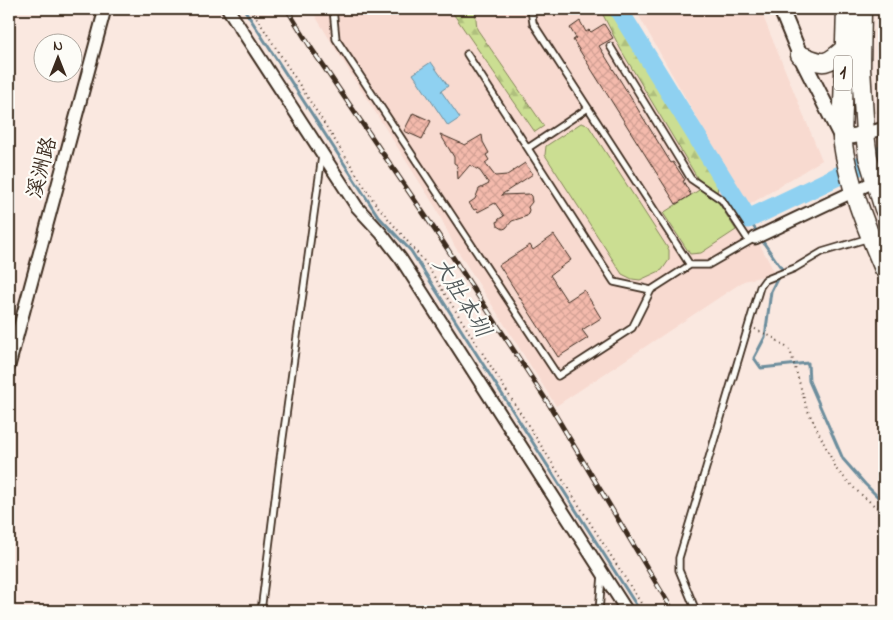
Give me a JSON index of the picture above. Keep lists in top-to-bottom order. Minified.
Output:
{"streets":{"main road":["1"],"street":["溪洲路"]},"water":["大肚本圳"],"north":"top"}
